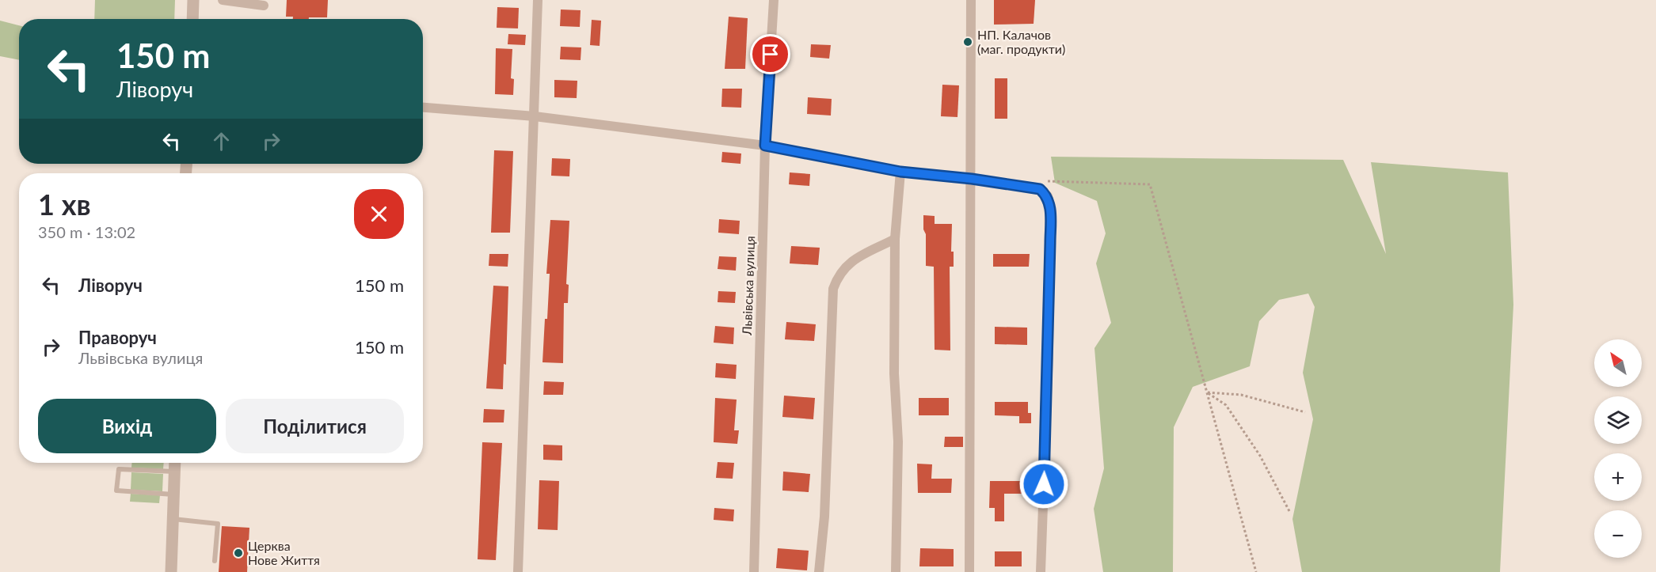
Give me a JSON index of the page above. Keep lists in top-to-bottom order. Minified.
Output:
{"streets":{"street":["Львівська вулиця"]},"places":["НП. Калачов (маг. продукти)","Церква Нове Життя"],"north":"top left","page":{"turn":["150 m","Ліворуч"],"heading":["1 хв","350 m · 13:02"],"list":[{"name":"Ліворуч","value":"150 m"},{"name":"Праворуч","note":"Львівська вулиця","value":"150 m"}],"map_buttons":["+","−"],"buttons":["Вихід","Поділитися"]}}
